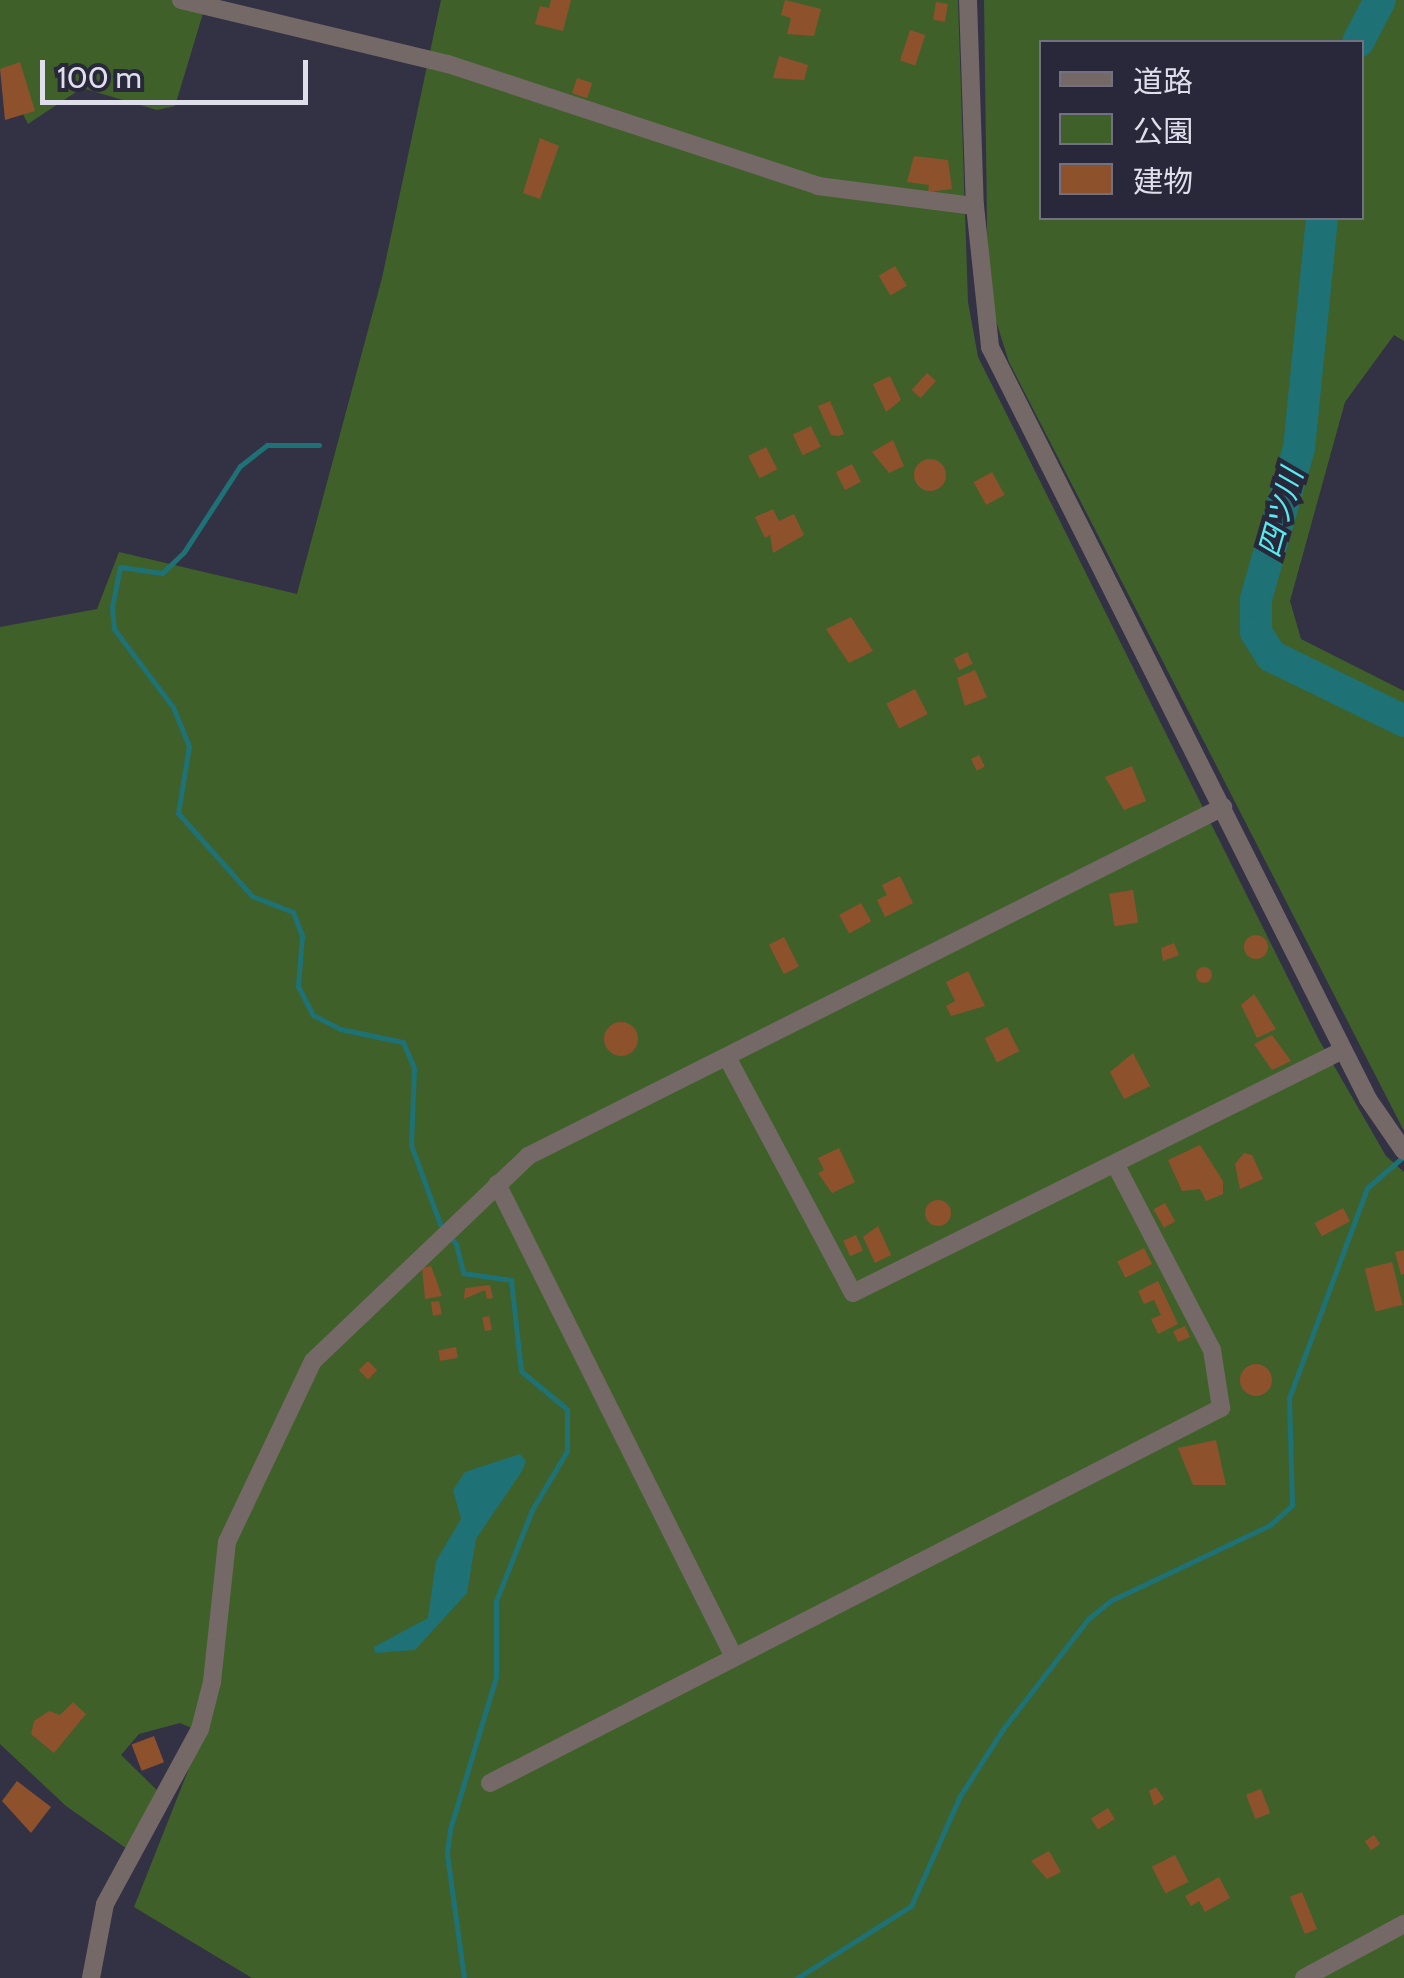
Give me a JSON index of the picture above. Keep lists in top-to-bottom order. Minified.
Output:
{"water":["四ツ川"],"legend":["道路","公園","建物"],"scale_bar":"100 m"}
